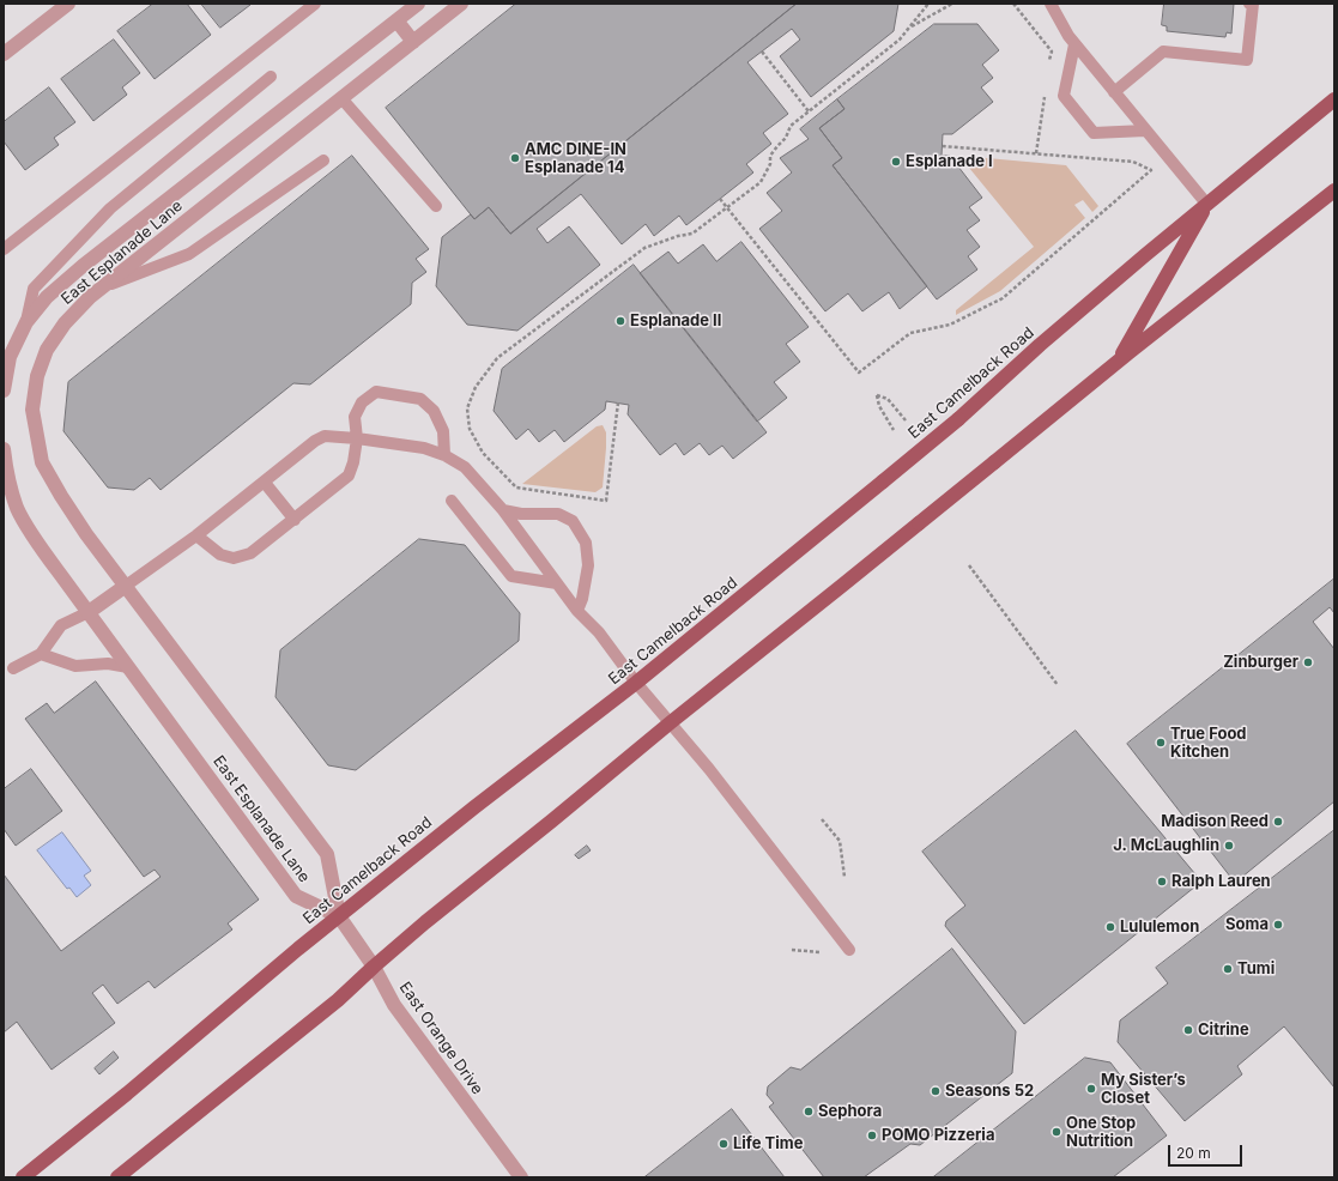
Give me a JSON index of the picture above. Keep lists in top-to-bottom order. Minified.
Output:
{"streets":{"main road":["East Camelback Road"],"street":["East Esplanade Lane","East Orange Drive"]},"crossings":[["East Esplanade Lane","East Camelback Road"],["East Esplanade Lane","East Orange Drive"],["East Camelback Road","East Orange Drive"]],"places":["AMC DINE-IN Esplanade 14","Esplanade I","Esplanade II","Zinburger","True Food Kitchen","Madison Reed","J. McLaughlin","Ralph Lauren","Soma","Lululemon","Tumi","Citrine","My Sister’s Closet","Seasons 52","Sephora","One Stop Nutrition","POMO Pizzeria","Life Time"],"scale_bar":"20 m"}
